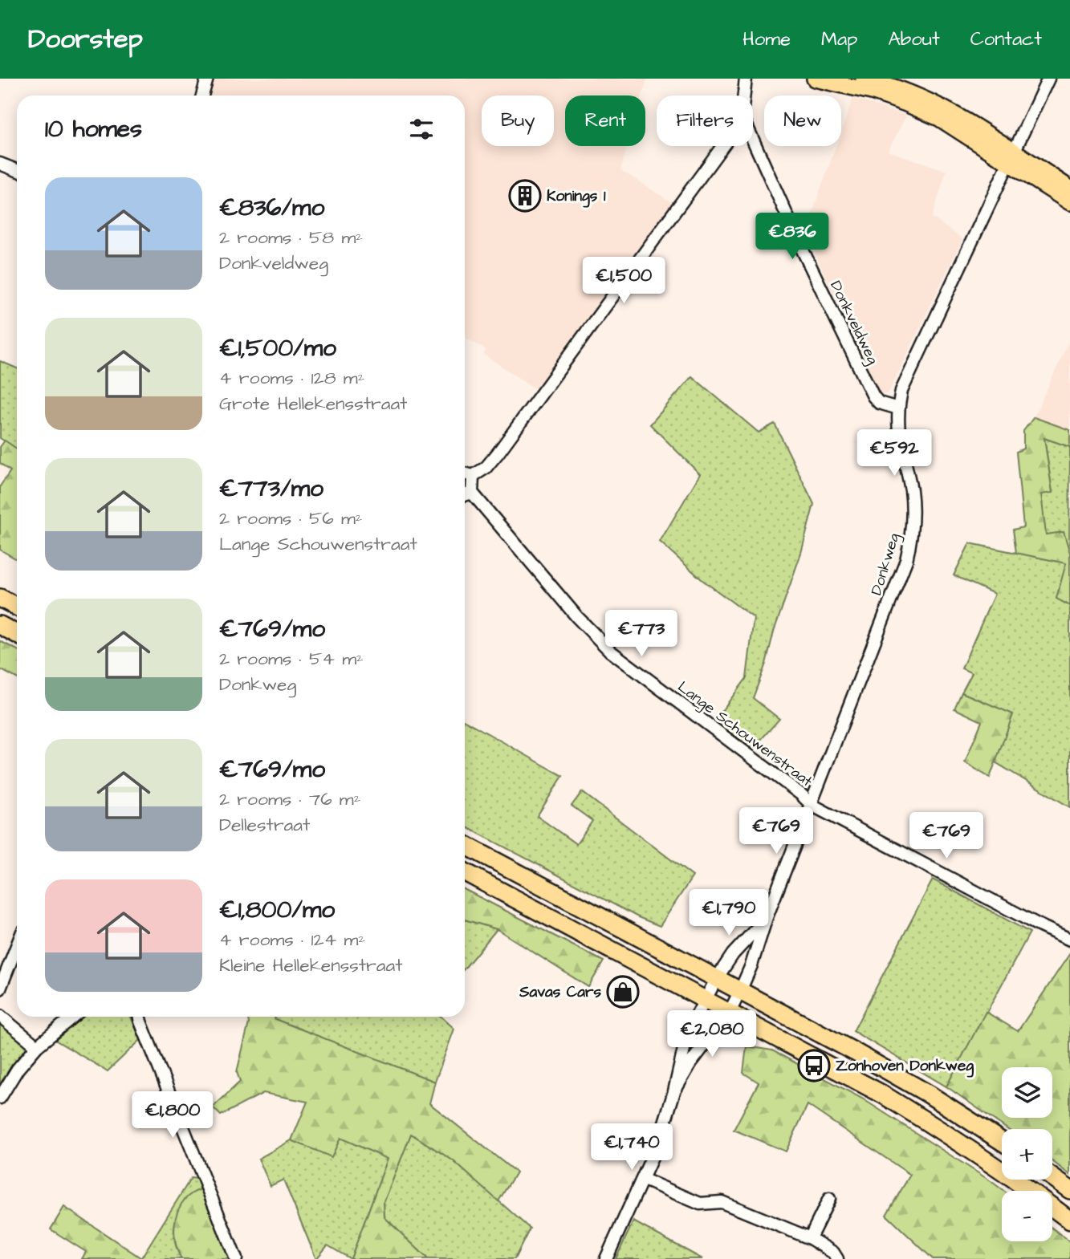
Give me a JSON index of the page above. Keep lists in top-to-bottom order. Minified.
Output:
{"streets":{"street":["Donkveldweg","Donkweg","Lange Schouwenstraat"]},"crossings":[["Donkveldweg","Donkweg"],["Donkweg","Lange Schouwenstraat"]],"places":{"building":["Konings 1"],"shop":["Savas Cars"],"bus stop":["Zonhoven Donkweg"]},"page":{"header":"Doorstep","nav":["Home","Map","About","Contact"],"chip":["Buy","Rent","Filters","New"],"heading":"10 homes","list":[{"name":"€836/mo","note":"2 rooms · 58 m² · Donkveldweg"},{"name":"€1,500/mo","note":"4 rooms · 128 m² · Grote Hellekensstraat"},{"name":"€773/mo","note":"2 rooms · 56 m² · Lange Schouwenstraat"},{"name":"€769/mo","note":"2 rooms · 54 m² · Donkweg"},{"name":"€769/mo","note":"2 rooms · 76 m² · Dellestraat"},{"name":"€1,800/mo","note":"4 rooms · 124 m² · Kleine Hellekensstraat"}],"price":["€836","€1,500","€592","€773","€769","€769","€1,790","€2,080","€1,800","€1,740"],"map_buttons":["+","−"]}}
